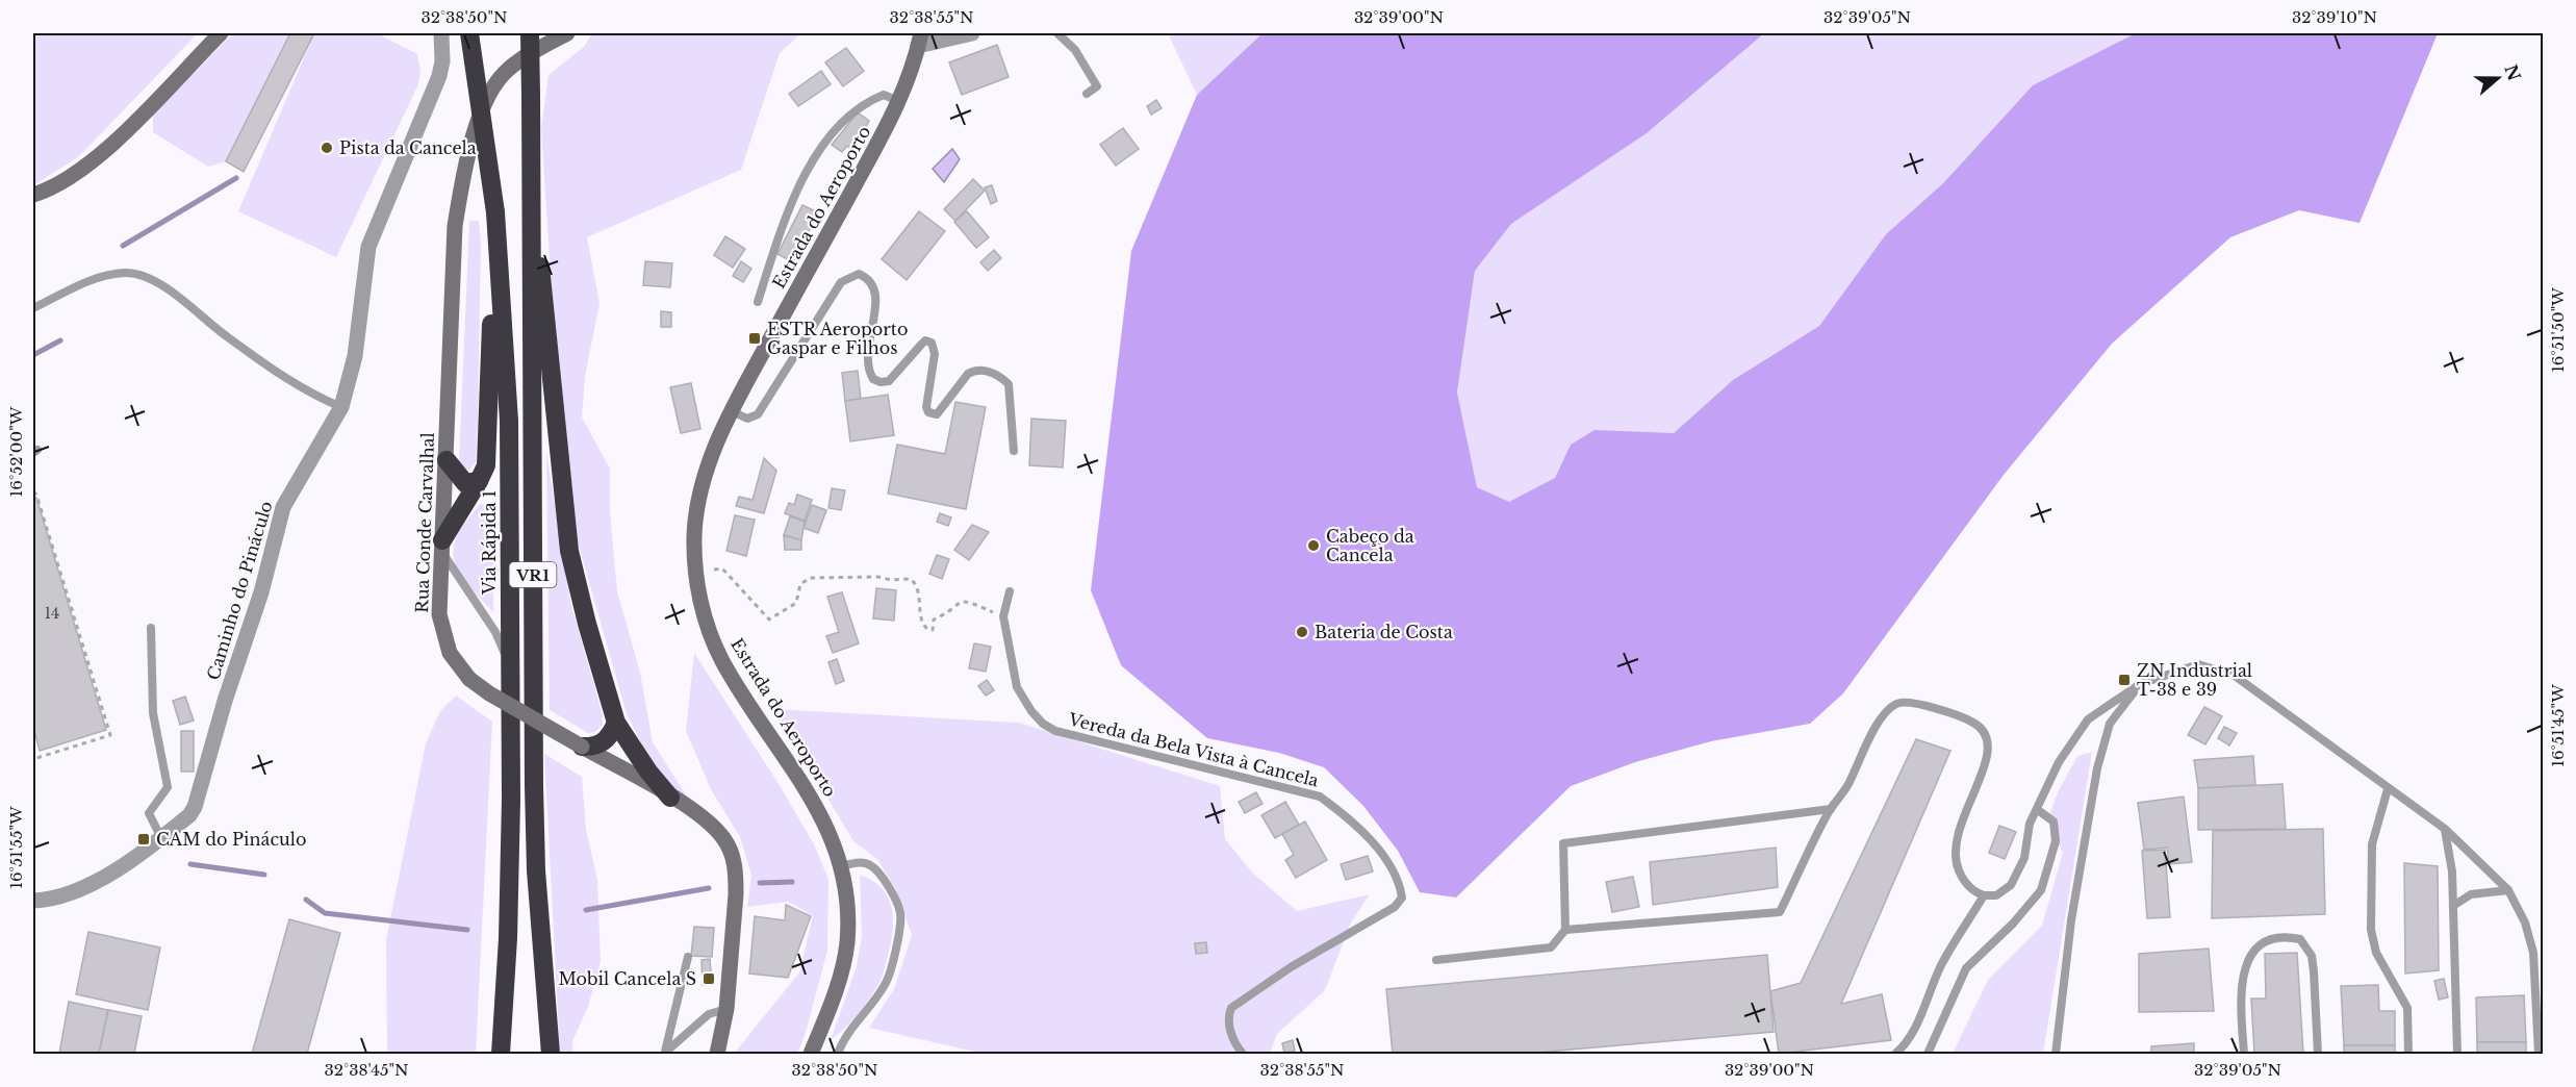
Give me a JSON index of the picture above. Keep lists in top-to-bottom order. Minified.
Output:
{"streets":{"highway":["Via Rápida 1","VR1"],"main road":["Estrada do Aeroporto","Rua Conde Carvalhal"],"street":["Caminho do Pináculo"],"lane":["Vereda da Bela Vista à Cancela"]},"places":{"other":["Pista da Cancela","Cabeço da Cancela","Bateria de Costa"],"transit":["ESTR Aeroporto Gaspar e Filhos","ZN Industrial T-38 e 39","CAM do Pináculo","Mobil Cancela S"]},"house_numbers":["14"],"north":"right","coordinates":["32°38'50\"N","32°38'55\"N","32°39'00\"N","32°39'05\"N","32°39'10\"N","16°51'50\"W","16°52'00\"W","16°51'45\"W","16°51'55\"W","32°38'45\"N"]}
